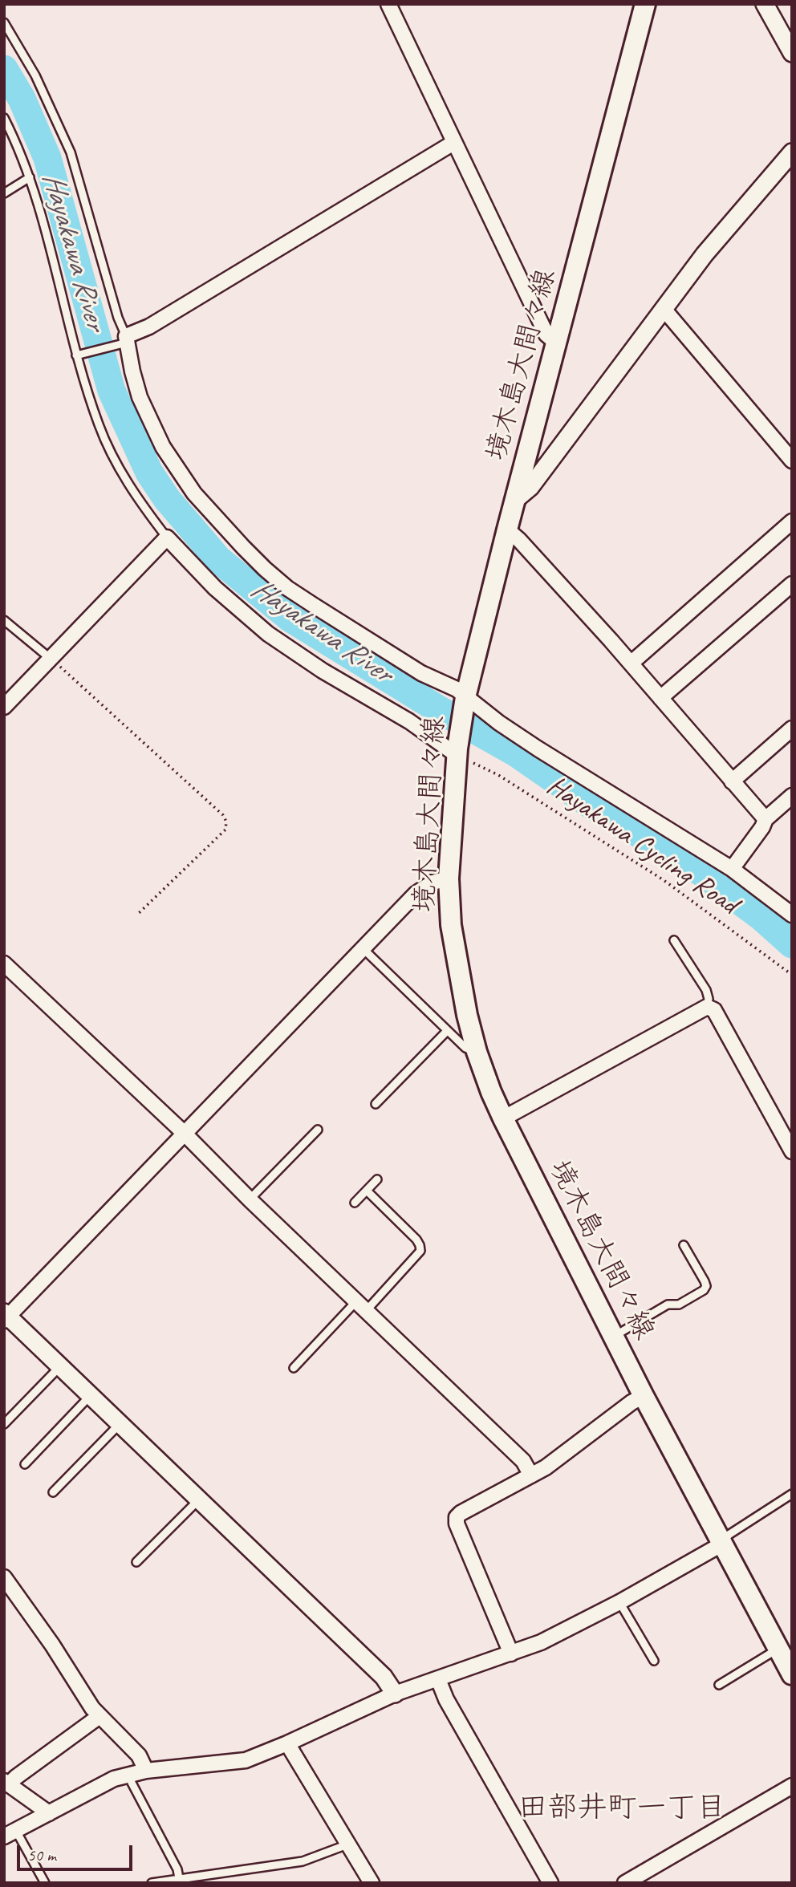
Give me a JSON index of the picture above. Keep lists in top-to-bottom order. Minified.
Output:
{"streets":{"main road":["境木島大間々線"],"path":["Hayakawa Cycling Road"]},"crossings":[["境木島大間々線","Hayakawa Cycling Road"]],"districts":["田部井町一丁目"],"water":["Hayakawa River"],"scale_bar":"50 m"}
